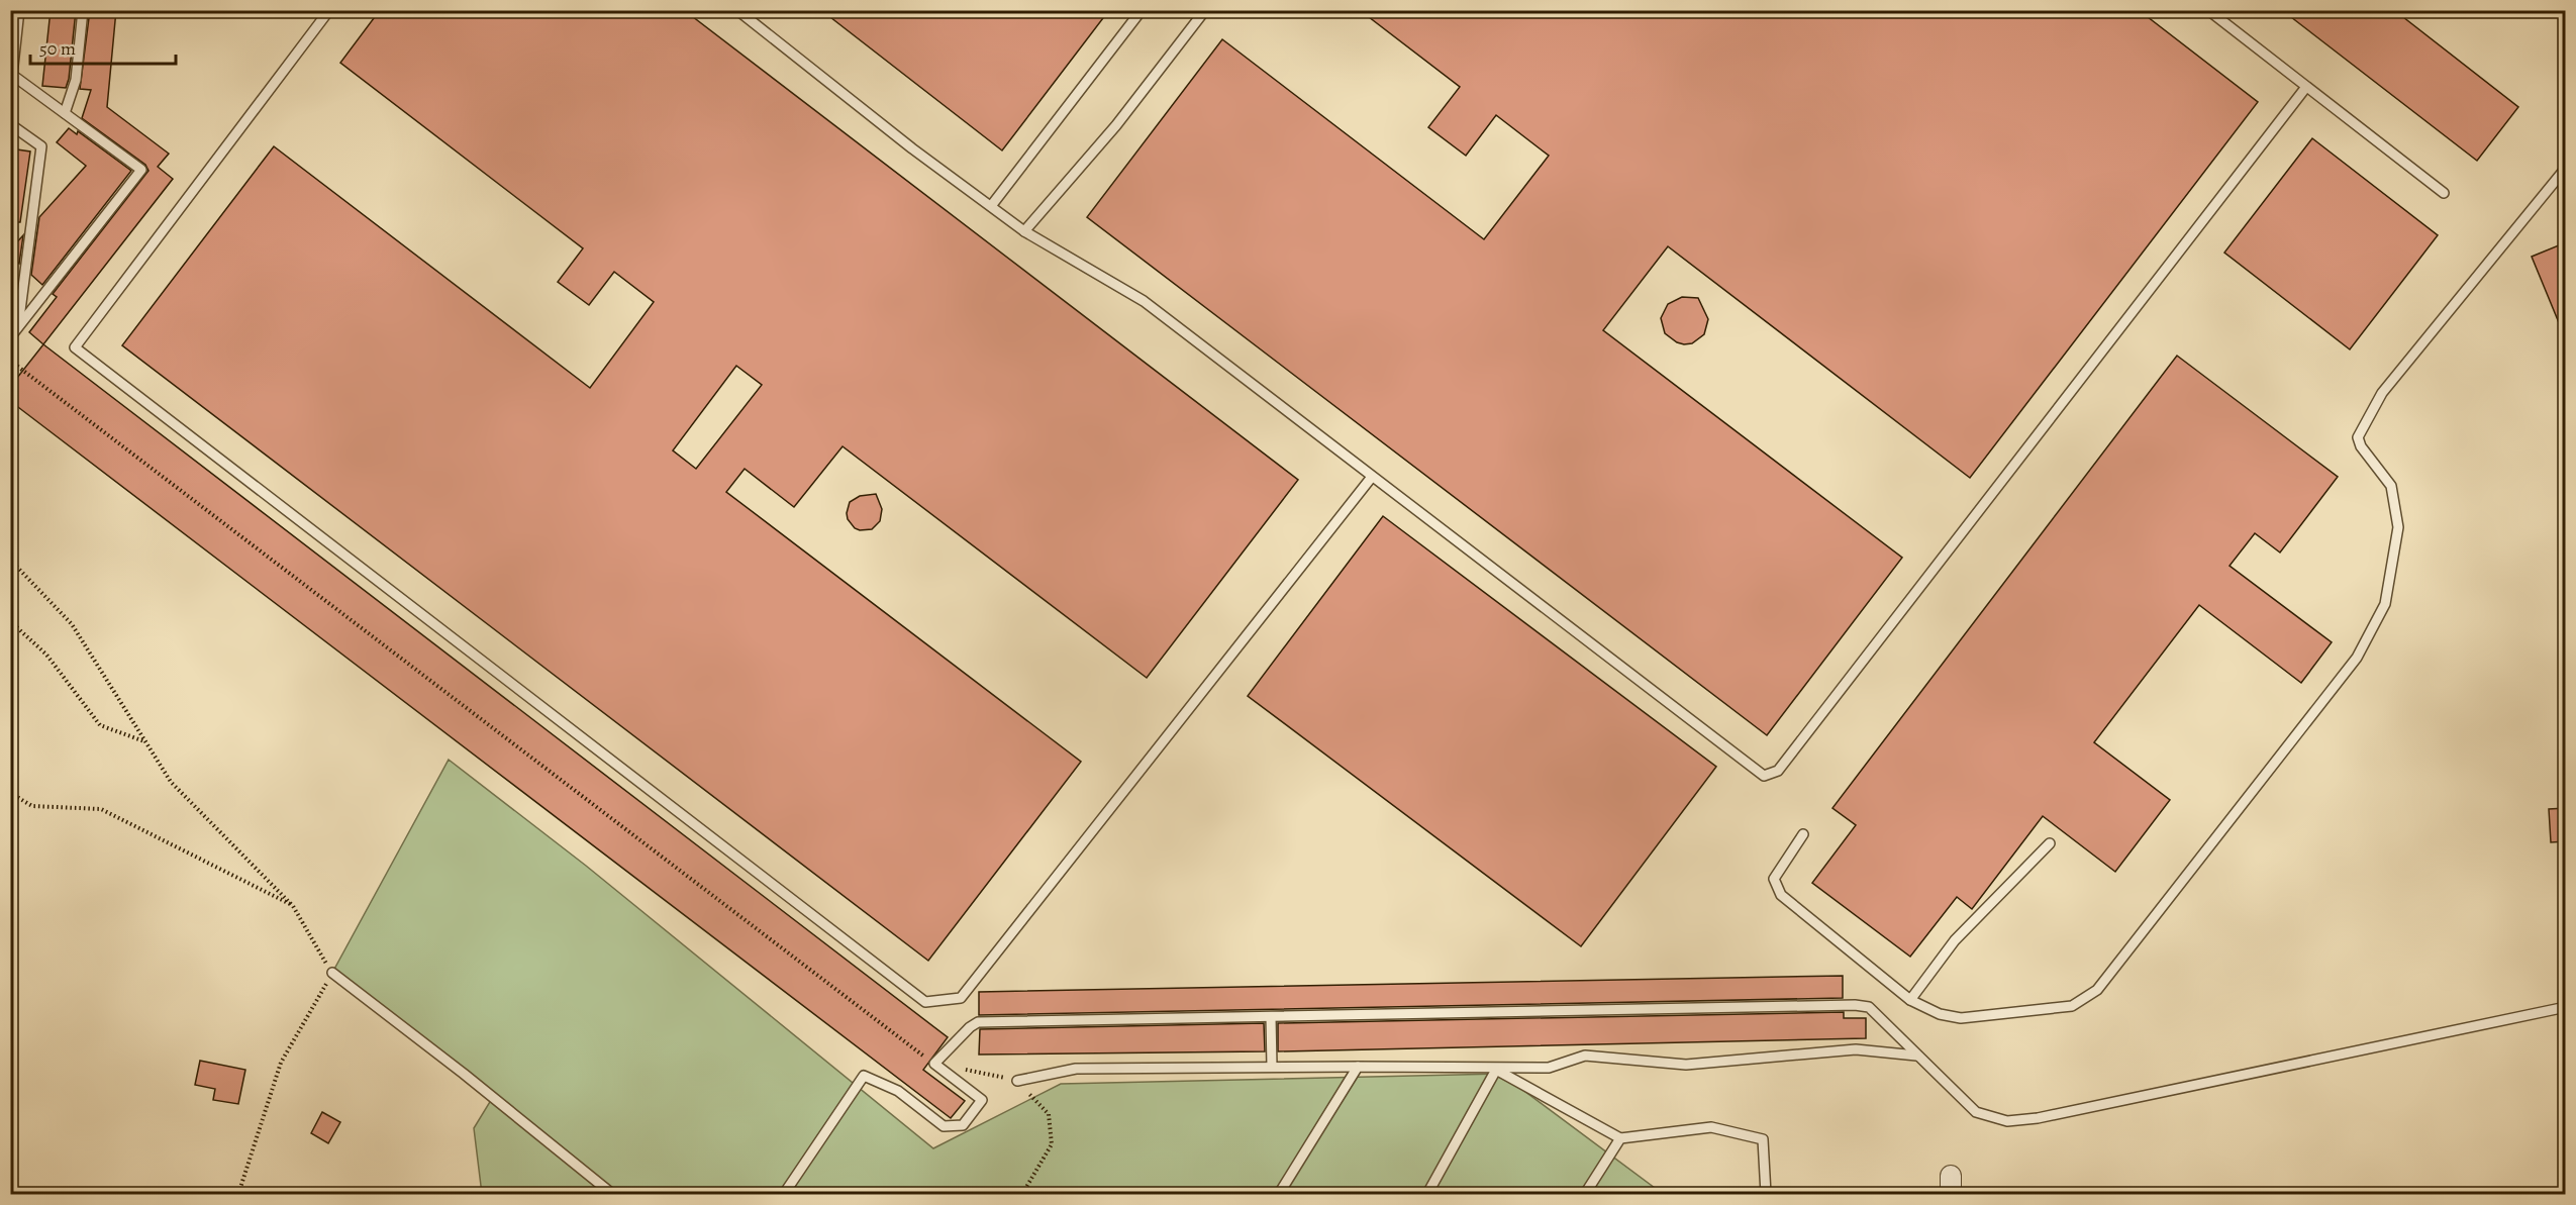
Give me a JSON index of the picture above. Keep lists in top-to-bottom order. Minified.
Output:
{"scale_bar":"50 m"}
